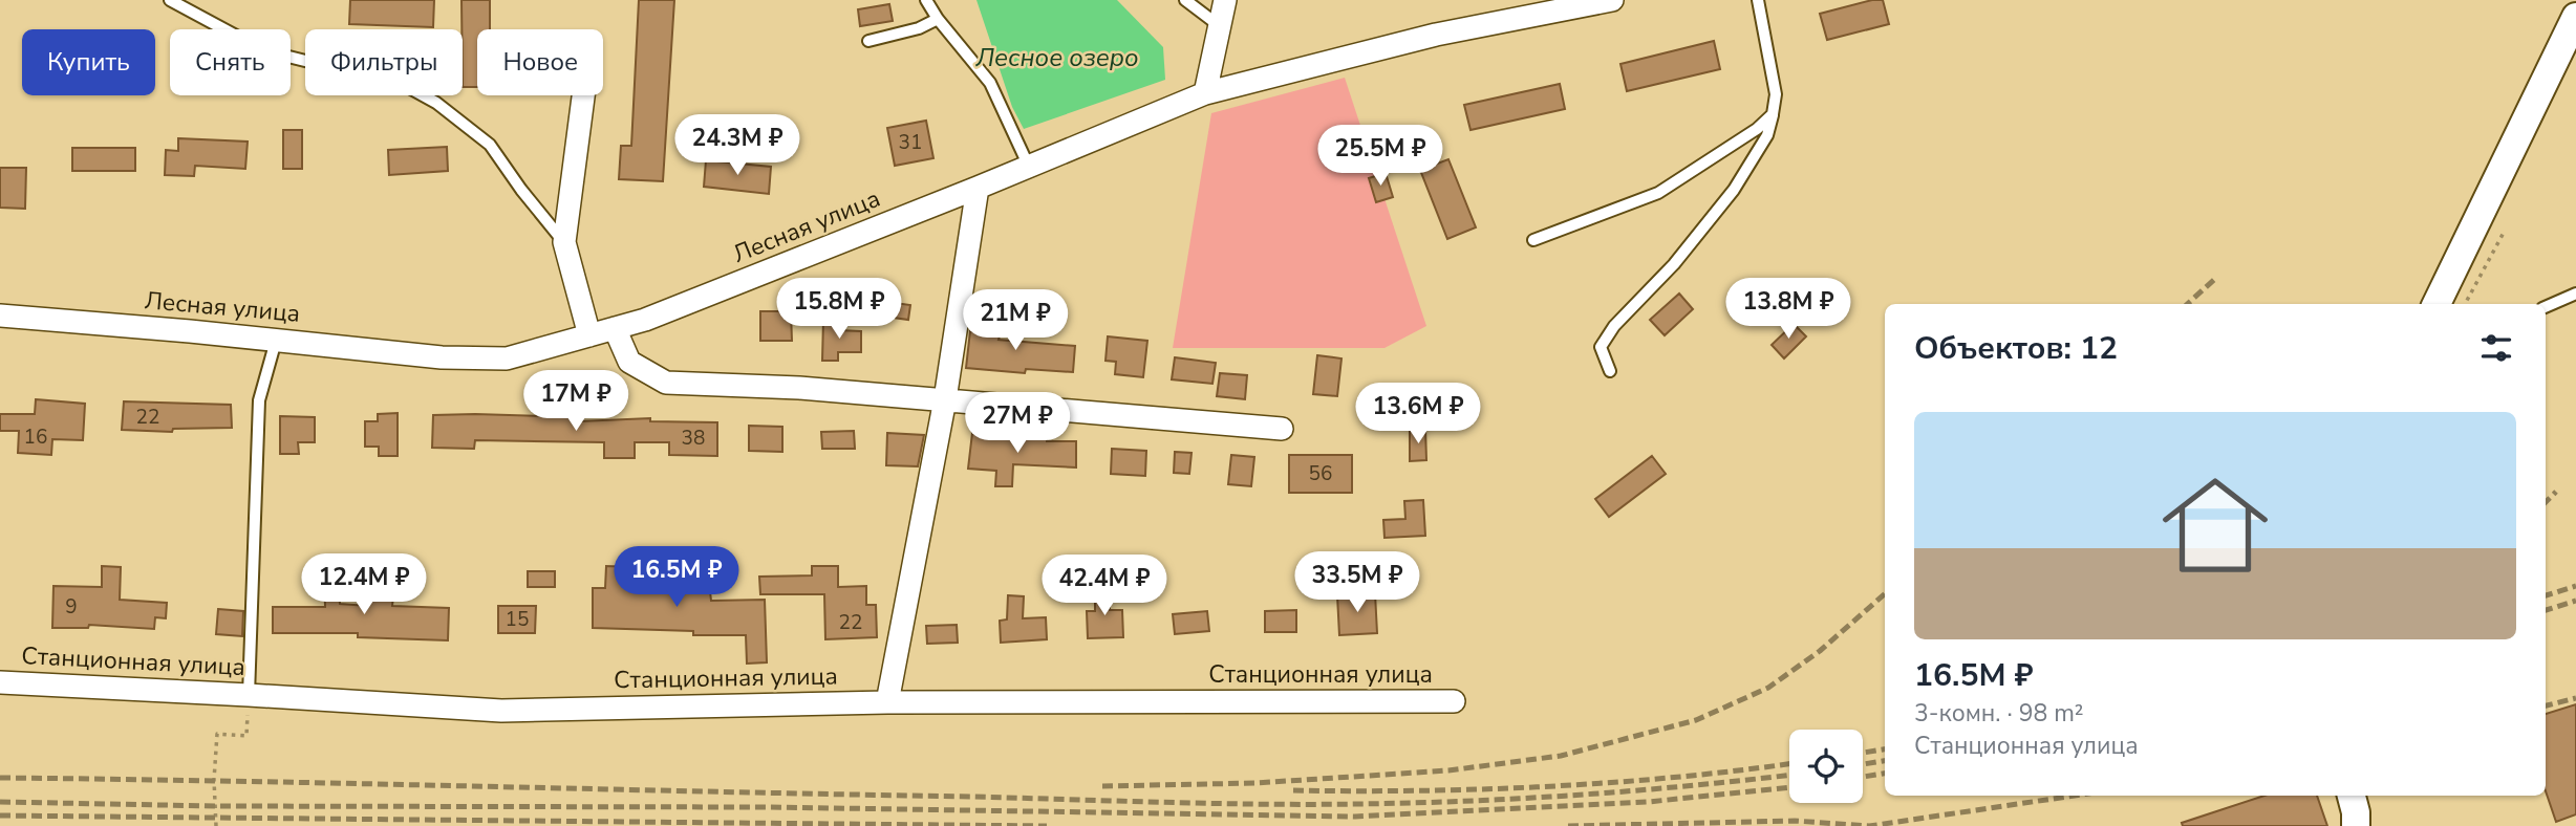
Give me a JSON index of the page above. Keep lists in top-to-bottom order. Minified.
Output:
{"streets":{"street":["Лесная улица","Станционная улица"]},"water":["Лесное озеро"],"house_numbers":["31","22","16","38","56","9","15","22"],"page":{"chip":["Купить","Снять","Фильтры","Новое"],"price":["24.3M ₽","25.5M ₽","15.8M ₽","13.8M ₽","21M ₽","17M ₽","13.6M ₽","27M ₽","16.5M ₽","33.5M ₽","12.4M ₽","42.4M ₽"],"heading":"Объектов: 12","list":[{"name":"16.5M ₽","note":"3-комн. · 98 m² · Станционная улица"}]}}
